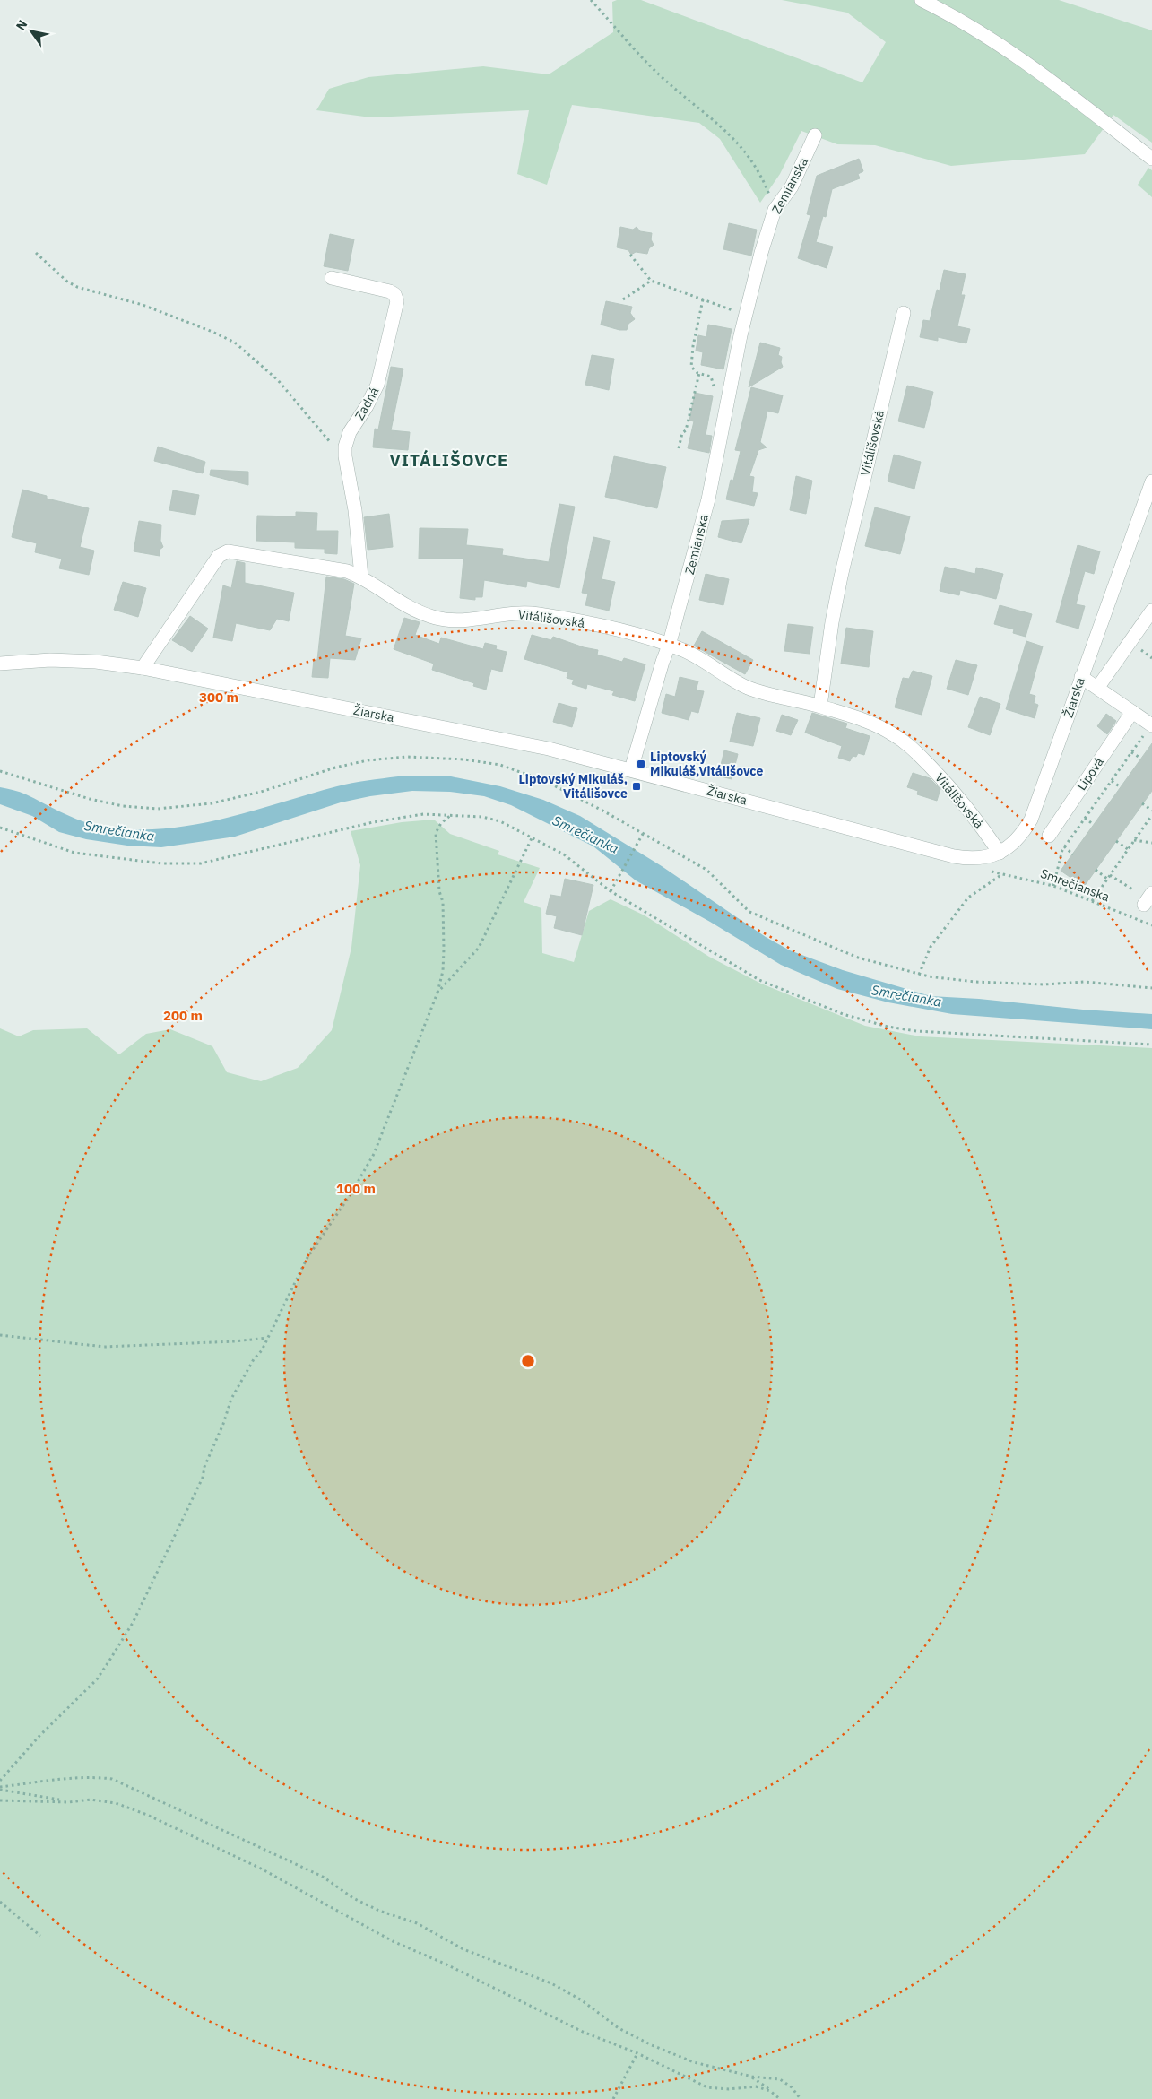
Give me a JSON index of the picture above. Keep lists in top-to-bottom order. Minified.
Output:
{"streets":{"street":["Zemianska","Zadná","Vitálišovská","Žiarska","Lipová"],"path":["Smrečianska"]},"crossings":[["Zemianska","Vitálišovská"],["Zemianska","Žiarska"],["Zadná","Vitálišovská"],["Vitálišovská","Žiarska"]],"districts":["VITÁLIŠOVCE"],"water":["Smrečianka"],"places":{"transit":["Liptovský Mikuláš,Vitálišovce","Liptovský Mikuláš, Vitálišovce"]},"north":"top left","rings":["300 m","200 m","100 m"]}
